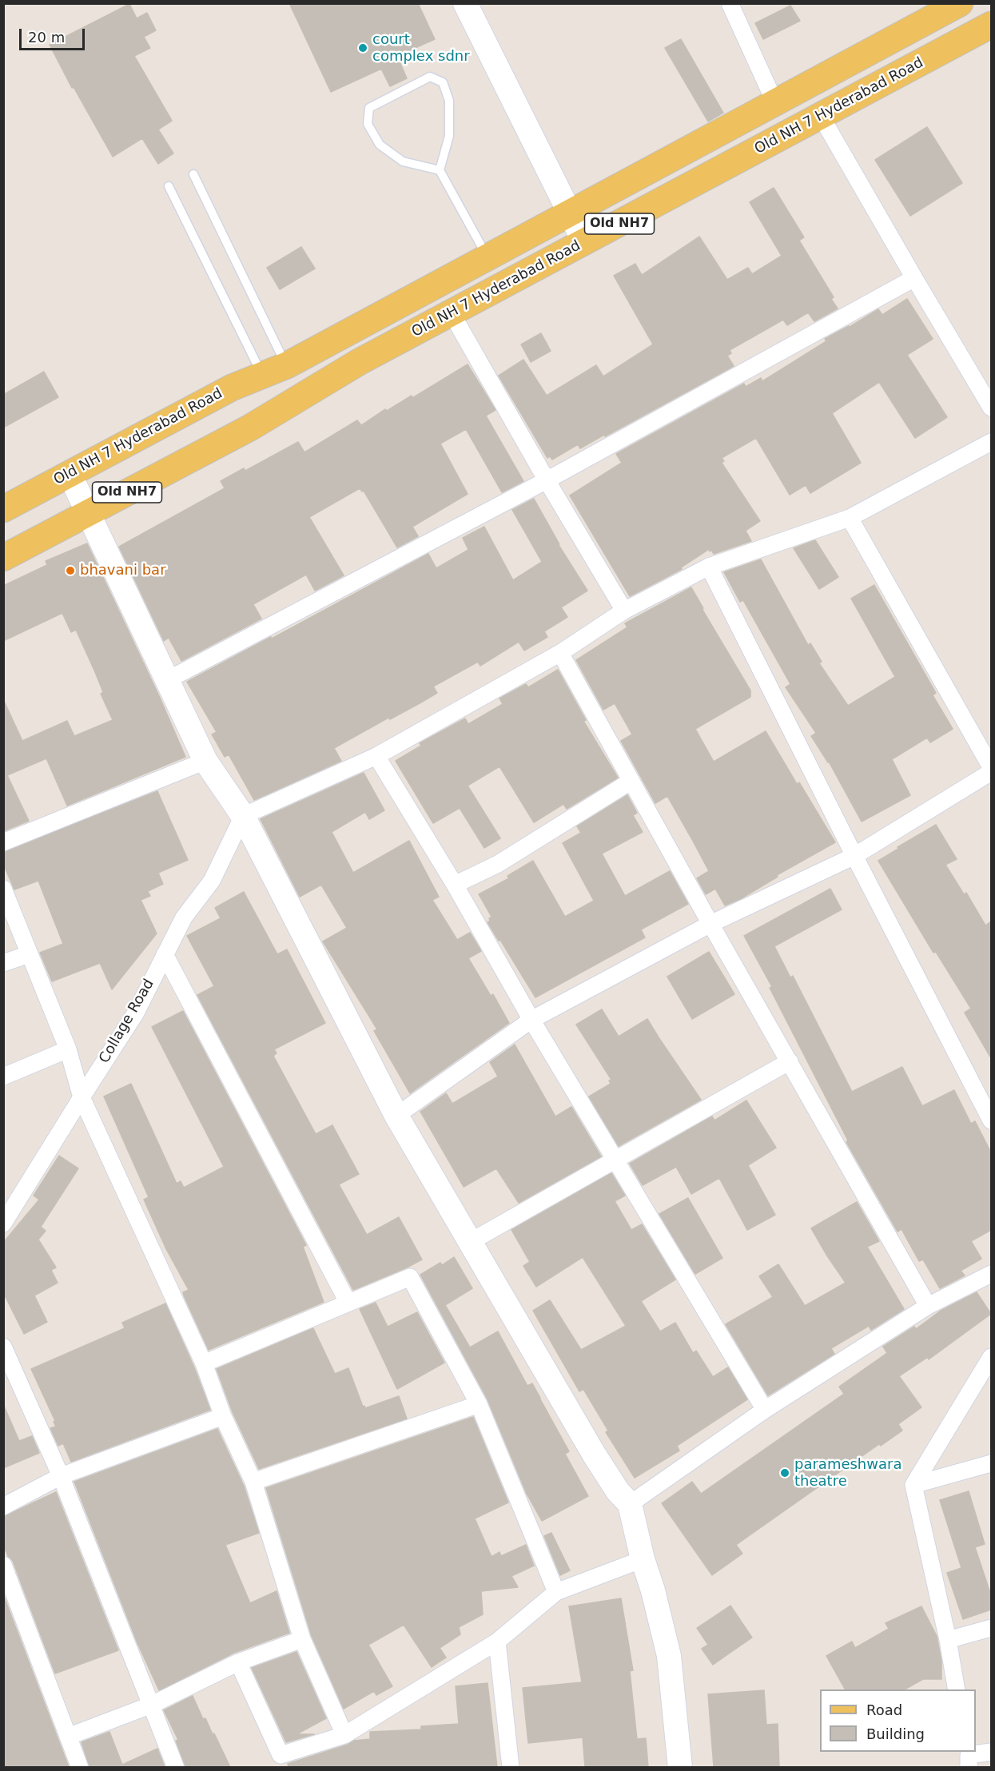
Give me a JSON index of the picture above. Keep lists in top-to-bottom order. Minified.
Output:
{"streets":{"main road":["Old NH 7 Hyderabad Road","Old NH7"],"street":["Collage Road"]},"places":["court complex sdnr","bhavani bar","parameshwara theatre"],"legend":["Road","Building"],"scale_bar":"20 m"}
